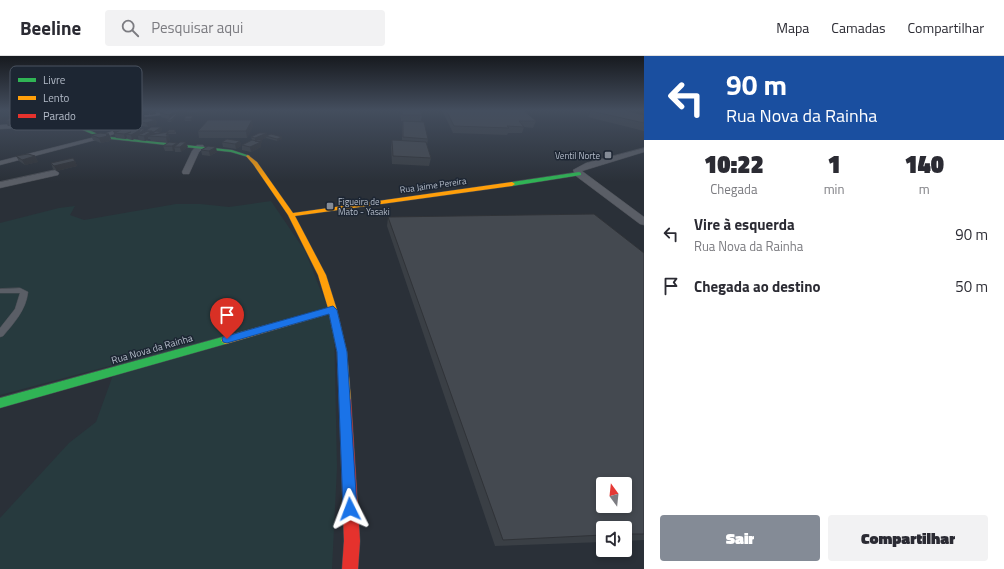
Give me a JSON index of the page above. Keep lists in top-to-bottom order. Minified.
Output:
{"streets":{"street":["Rua Jaime Pereira","Rua Nova da Rainha"]},"places":{"transit":["Ventil Norte","Figueira de Mato - Yasaki"]},"legend":["Livre","Lento","Parado"],"north":"top","page":{"header":"Beeline","search":"Pesquisar aqui","nav":["Mapa","Camadas","Compartilhar"],"turn":["90 m","Rua Nova da Rainha"],"eta":["10:22","Chegada","1","min","140","m"],"list":[{"name":"Vire à esquerda","note":"Rua Nova da Rainha","value":"90 m"},{"name":"Chegada ao destino","value":"50 m"}],"buttons":["Sair","Compartilhar"]}}
